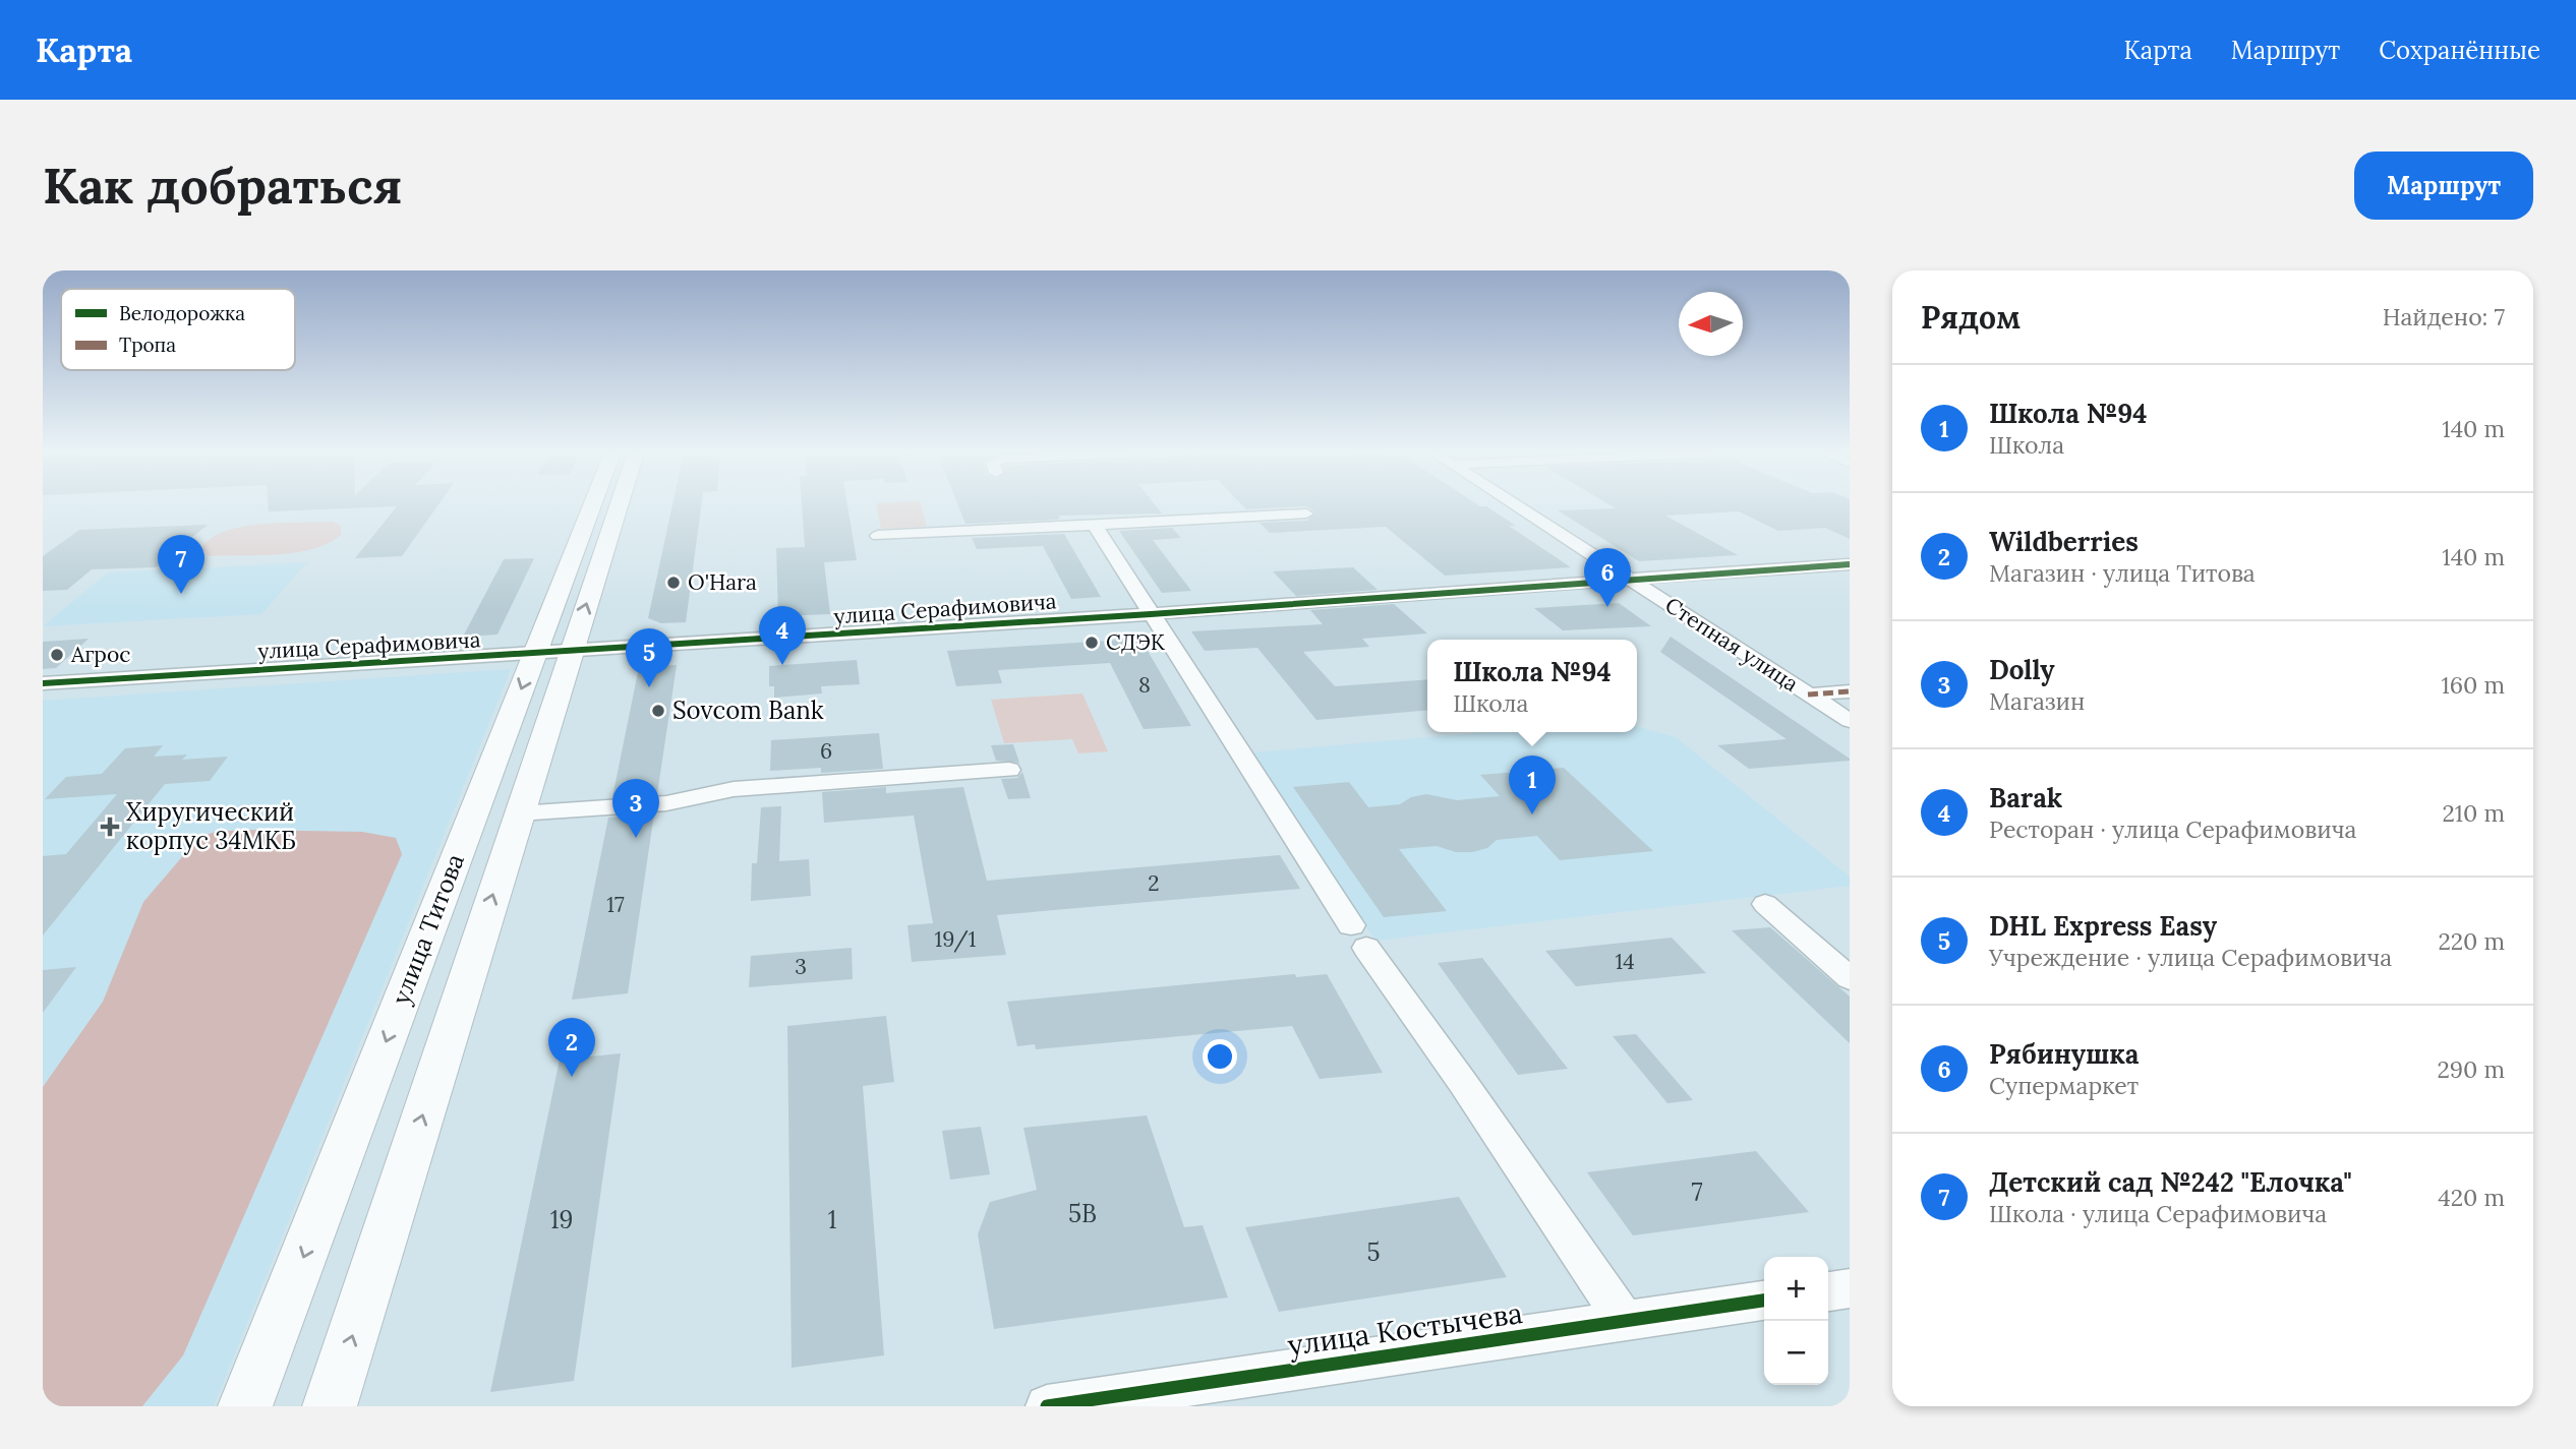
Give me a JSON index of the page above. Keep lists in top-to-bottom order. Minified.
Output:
{"streets":{"main road":["улица Титова"],"street":["улица Серафимовича","Степная улица","улица Костычева"]},"crossings":[["улица Серафимовича","Степная улица"],["улица Серафимовича","улица Титова"]],"places":{"other":["O'Hara","СДЭК","Агрос","Sovcom Bank"],"health":["Хиругический корпус 34МКБ"]},"house_numbers":["8","6","2","17","19/1","14","3","7","5В","19","1","5"],"legend":["Велодорожка","Тропа"],"north":"left","page":{"header":"Карта","nav":["Карта","Маршрут","Сохранённые"],"buttons":"Маршрут","title":"Как добраться","heading":["Рядом","Найдено: 7"],"list":[{"mark":"1","name":"Школа №94","note":"Школа","value":"140 m"},{"mark":"2","name":"Wildberries","note":"Магазин · улица Титова","value":"140 m"},{"mark":"3","name":"Dolly","note":"Магазин","value":"160 m"},{"mark":"4","name":"Barak","note":"Ресторан · улица Серафимовича","value":"210 m"},{"mark":"5","name":"DHL Express Easy","note":"Учреждение · улица Серафимовича","value":"220 m"},{"mark":"6","name":"Рябинушка","note":"Супермаркет","value":"290 m"},{"mark":"7","name":"Детский сад №242 \"Елочка\"","note":"Школа · улица Серафимовича","value":"420 m"}],"pins":["7","6","4","5","1","3","2"],"popup":["Школа №94","Школа"],"map_buttons":["+","−"]}}
